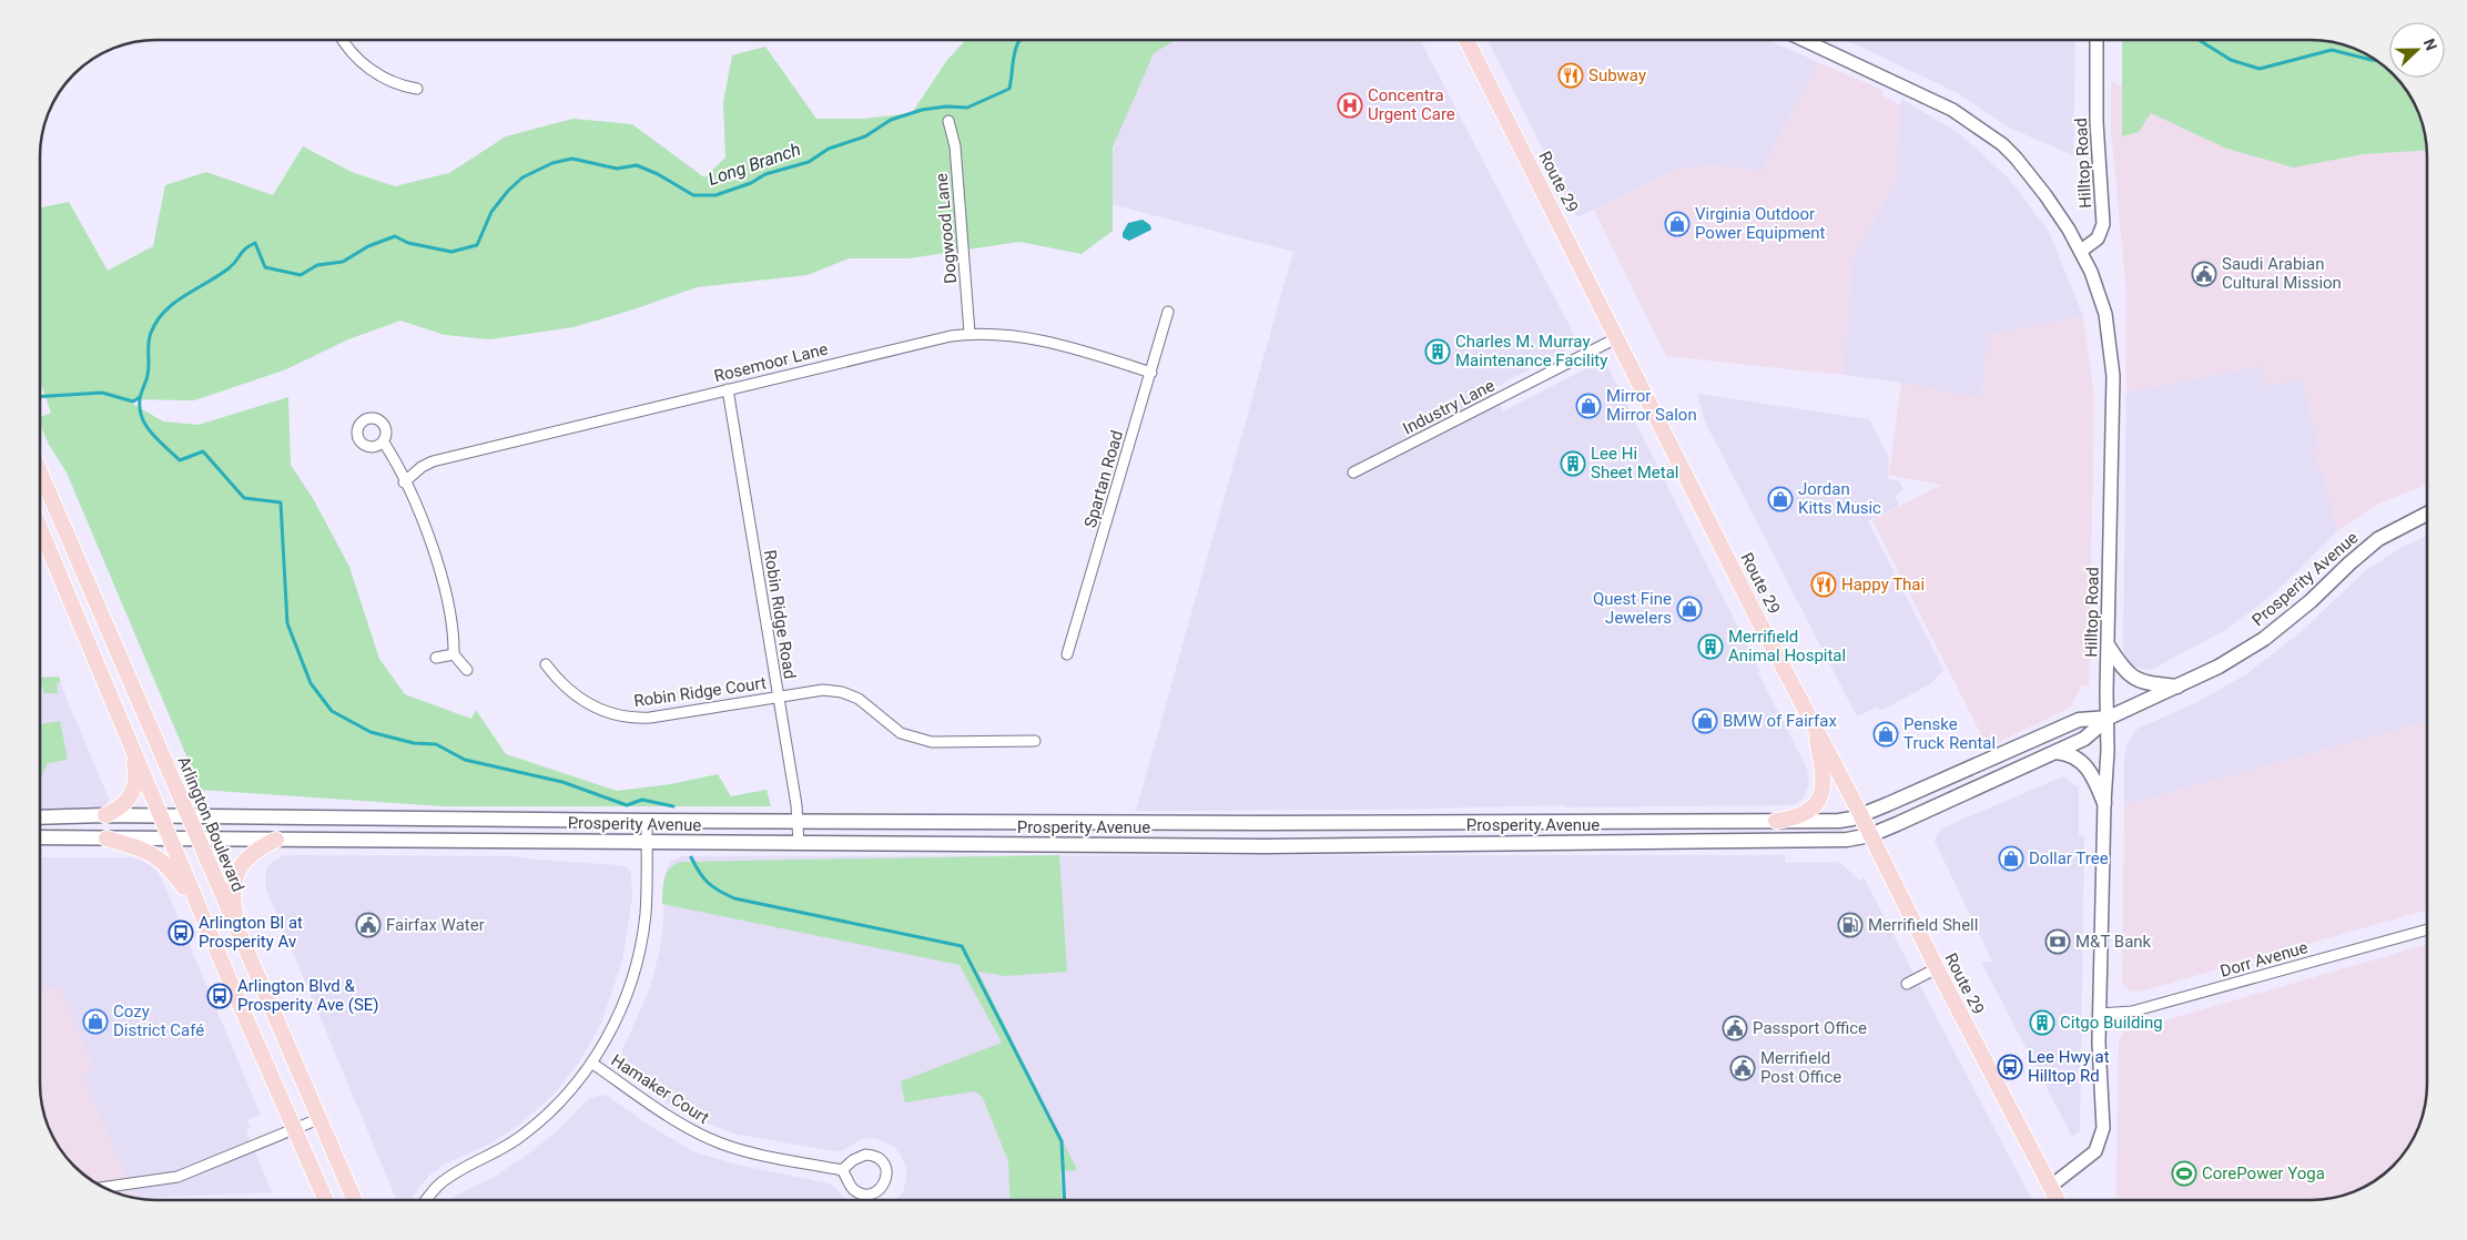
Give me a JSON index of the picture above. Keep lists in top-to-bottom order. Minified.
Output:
{"streets":{"main road":["Route 29","Prosperity Avenue","Arlington Boulevard"],"street":["Hilltop Road","Dogwood Lane","Rosemoor Lane","Industry Lane","Spartan Road","Robin Ridge Road","Robin Ridge Court","Dorr Avenue","Hamaker Court"]},"crossings":[["Hilltop Road","Route 29"],["Hilltop Road","Prosperity Avenue"],["Hilltop Road","Dorr Avenue"],["Route 29","Industry Lane"],["Route 29","Prosperity Avenue"],["Dogwood Lane","Rosemoor Lane"],["Rosemoor Lane","Spartan Road"],["Rosemoor Lane","Robin Ridge Road"],["Prosperity Avenue","Robin Ridge Road"],["Prosperity Avenue","Arlington Boulevard"],["Robin Ridge Road","Robin Ridge Court"]],"water":["Long Branch"],"places":{"restaurant":["Subway","Happy Thai"],"hospital":["Concentra Urgent Care"],"shop":["Virginia Outdoor Power Equipment","Mirror Mirror Salon","Jordan Kitts Music","Quest Fine Jewelers","BMW of Fairfax","Penske Truck Rental","Dollar Tree","Cozy District Café"],"public building":["Saudi Arabian Cultural Mission","Fairfax Water","Passport Office","Merrifield Post Office"],"building":["Charles M. Murray Maintenance Facility","Lee Hi Sheet Metal","Merrifield Animal Hospital","Citgo Building"],"fuel station":["Merrifield Shell"],"bus stop":["Arlington Bl at Prosperity Av","Arlington Blvd & Prosperity Ave (SE)","Lee Hwy at Hilltop Rd"],"bank":["M&T Bank"],"sports":["CorePower Yoga"]},"north":"right"}
